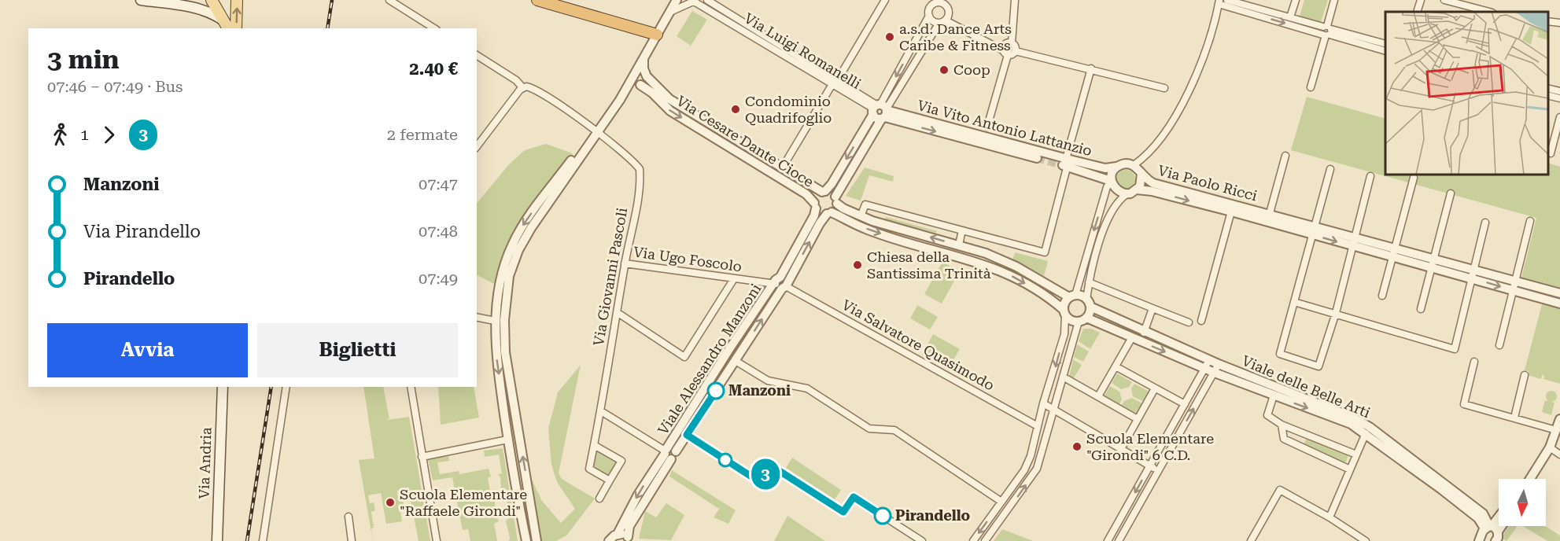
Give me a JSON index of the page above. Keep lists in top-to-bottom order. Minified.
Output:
{"streets":{"main road":["Via Andria"],"street":["Via Luigi Romanelli","Via Vito Antonio Lattanzio","Via Cesare Dante Cioce","Via Paolo Ricci","Via Ugo Foscolo","Via Giovanni Pascoli","Via Salvatore Quasimodo","Viale Alessandro Manzoni","Viale delle Belle Arti"]},"crossings":[["Via Luigi Romanelli","Via Vito Antonio Lattanzio"],["Via Vito Antonio Lattanzio","Via Paolo Ricci"],["Via Ugo Foscolo","Via Giovanni Pascoli"],["Via Ugo Foscolo","Via Salvatore Quasimodo"],["Via Ugo Foscolo","Viale Alessandro Manzoni"],["Via Salvatore Quasimodo","Viale Alessandro Manzoni"]],"places":["a.s.d. Dance Arts Caribe & Fitness","Coop","Condominio Quadrifoglio","Chiesa della Santissima Trinità","Manzoni","Scuola Elementare \"Girondi\" 6 C.D.","Scuola Elementare \"Raffaele Girondi\"","Pirandello"],"lines":["bus line 3"],"north":"bottom","page":{"on_map":"3","heading":["3 min","07:46 – 07:49 · Bus","2.40 €"],"legs":["1","3","2 fermate"],"list":[{"name":"Manzoni","value":"07:47"},{"name":"Via Pirandello","value":"07:48"},{"name":"Pirandello","value":"07:49"}],"buttons":["Avvia","Biglietti"]}}
